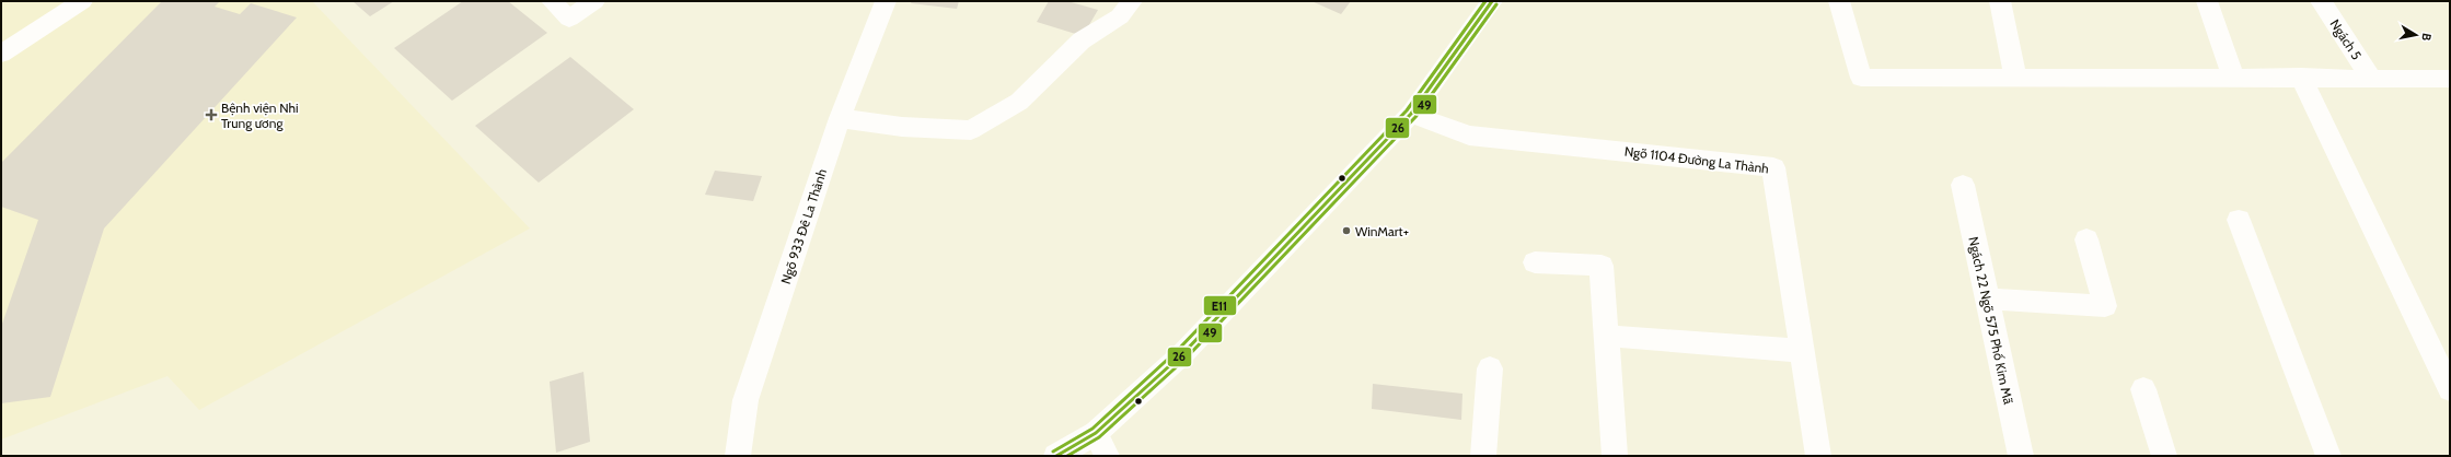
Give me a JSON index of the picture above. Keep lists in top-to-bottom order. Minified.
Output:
{"streets":{"main road":["Ngách 5","Ngõ 1104 Đường La Thành","Ngõ 933 Đê La Thành","Ngách 22 Ngõ 575 Phố Kim Mã"]},"places":{"health":["Bệnh viện Nhi Trung ương"],"other":["WinMart+"]},"lines":["transit line 26","transit line E11","transit line 49"],"north":"right"}
